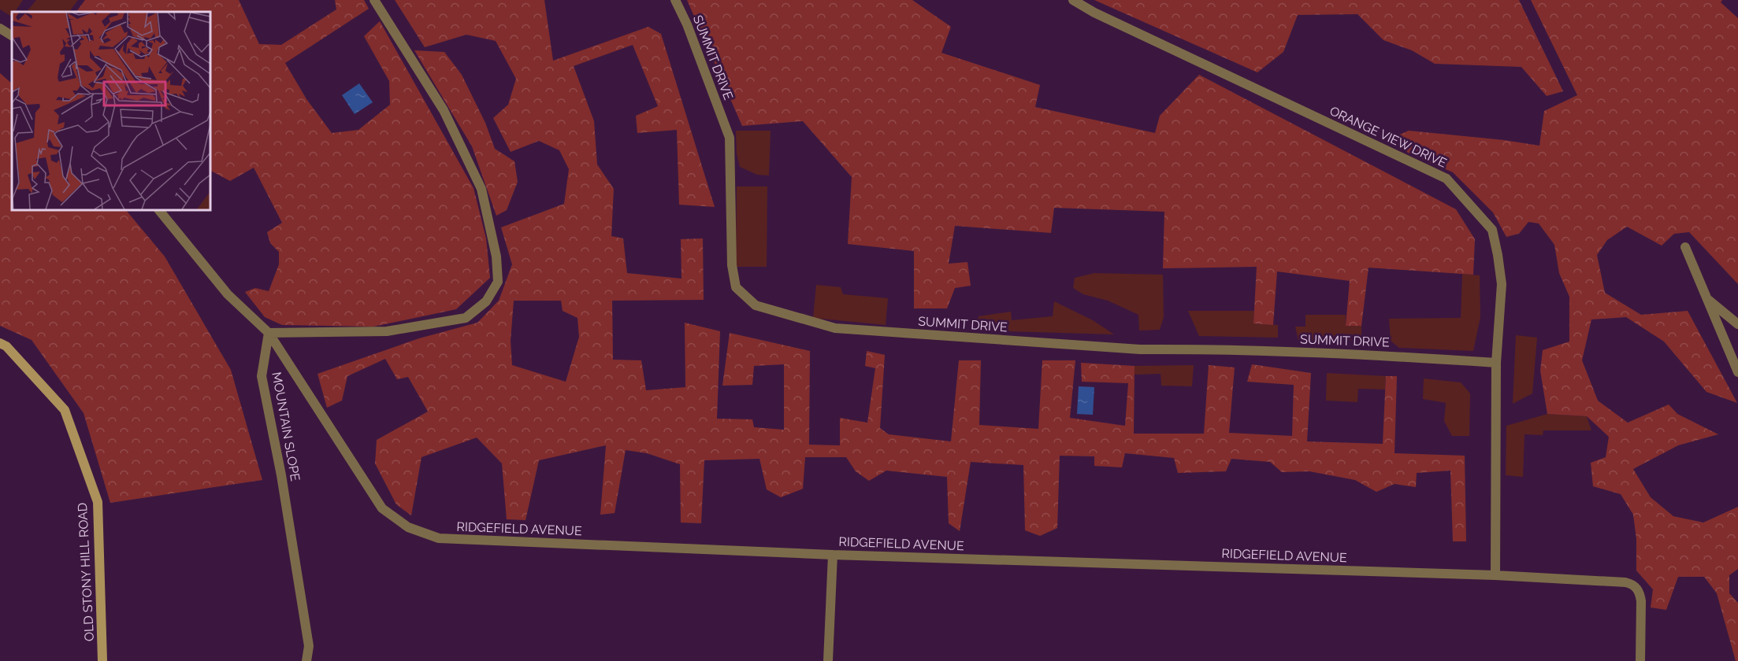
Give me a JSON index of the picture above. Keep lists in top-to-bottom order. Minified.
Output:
{"streets":{"street":["SUMMIT DRIVE","ORANGE VIEW DRIVE","MOUNTAIN SLOPE","RIDGEFIELD AVENUE","OLD STONY HILL ROAD"]},"crossings":[["SUMMIT DRIVE","ORANGE VIEW DRIVE"],["ORANGE VIEW DRIVE","RIDGEFIELD AVENUE"],["MOUNTAIN SLOPE","RIDGEFIELD AVENUE"]]}
